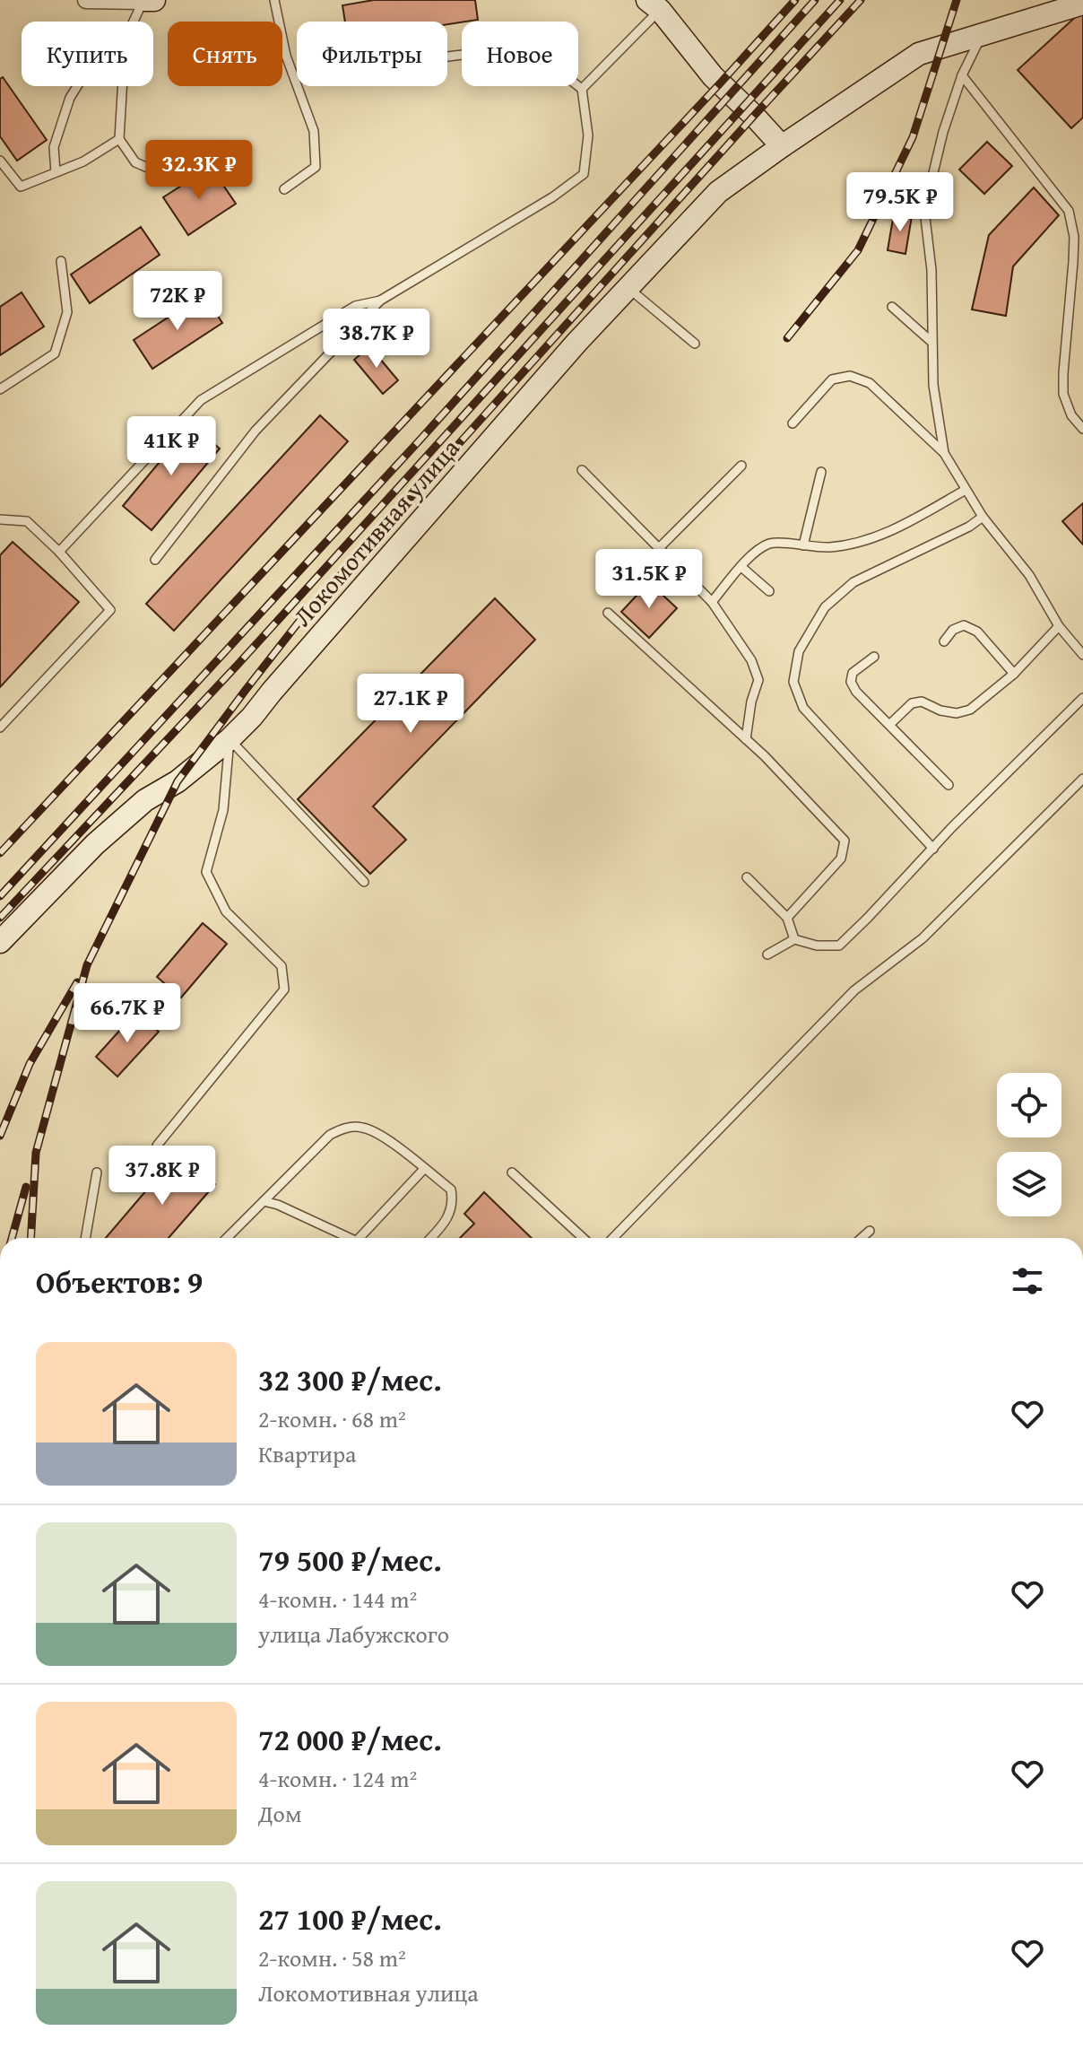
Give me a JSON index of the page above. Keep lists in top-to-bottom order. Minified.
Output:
{"streets":{"street":["Локомотивная улица"]},"page":{"chip":["Купить","Снять","Фильтры","Новое"],"price":["32.3K ₽","79.5K ₽","72K ₽","38.7K ₽","41K ₽","31.5K ₽","27.1K ₽","66.7K ₽","37.8K ₽"],"heading":"Объектов: 9","list":[{"name":"32 300 ₽/мес.","note":"2-комн. · 68 m² · Квартира"},{"name":"79 500 ₽/мес.","note":"4-комн. · 144 m² · улица Лабужского"},{"name":"72 000 ₽/мес.","note":"4-комн. · 124 m² · Дом"},{"name":"27 100 ₽/мес.","note":"2-комн. · 58 m² · Локомотивная улица"}]}}
